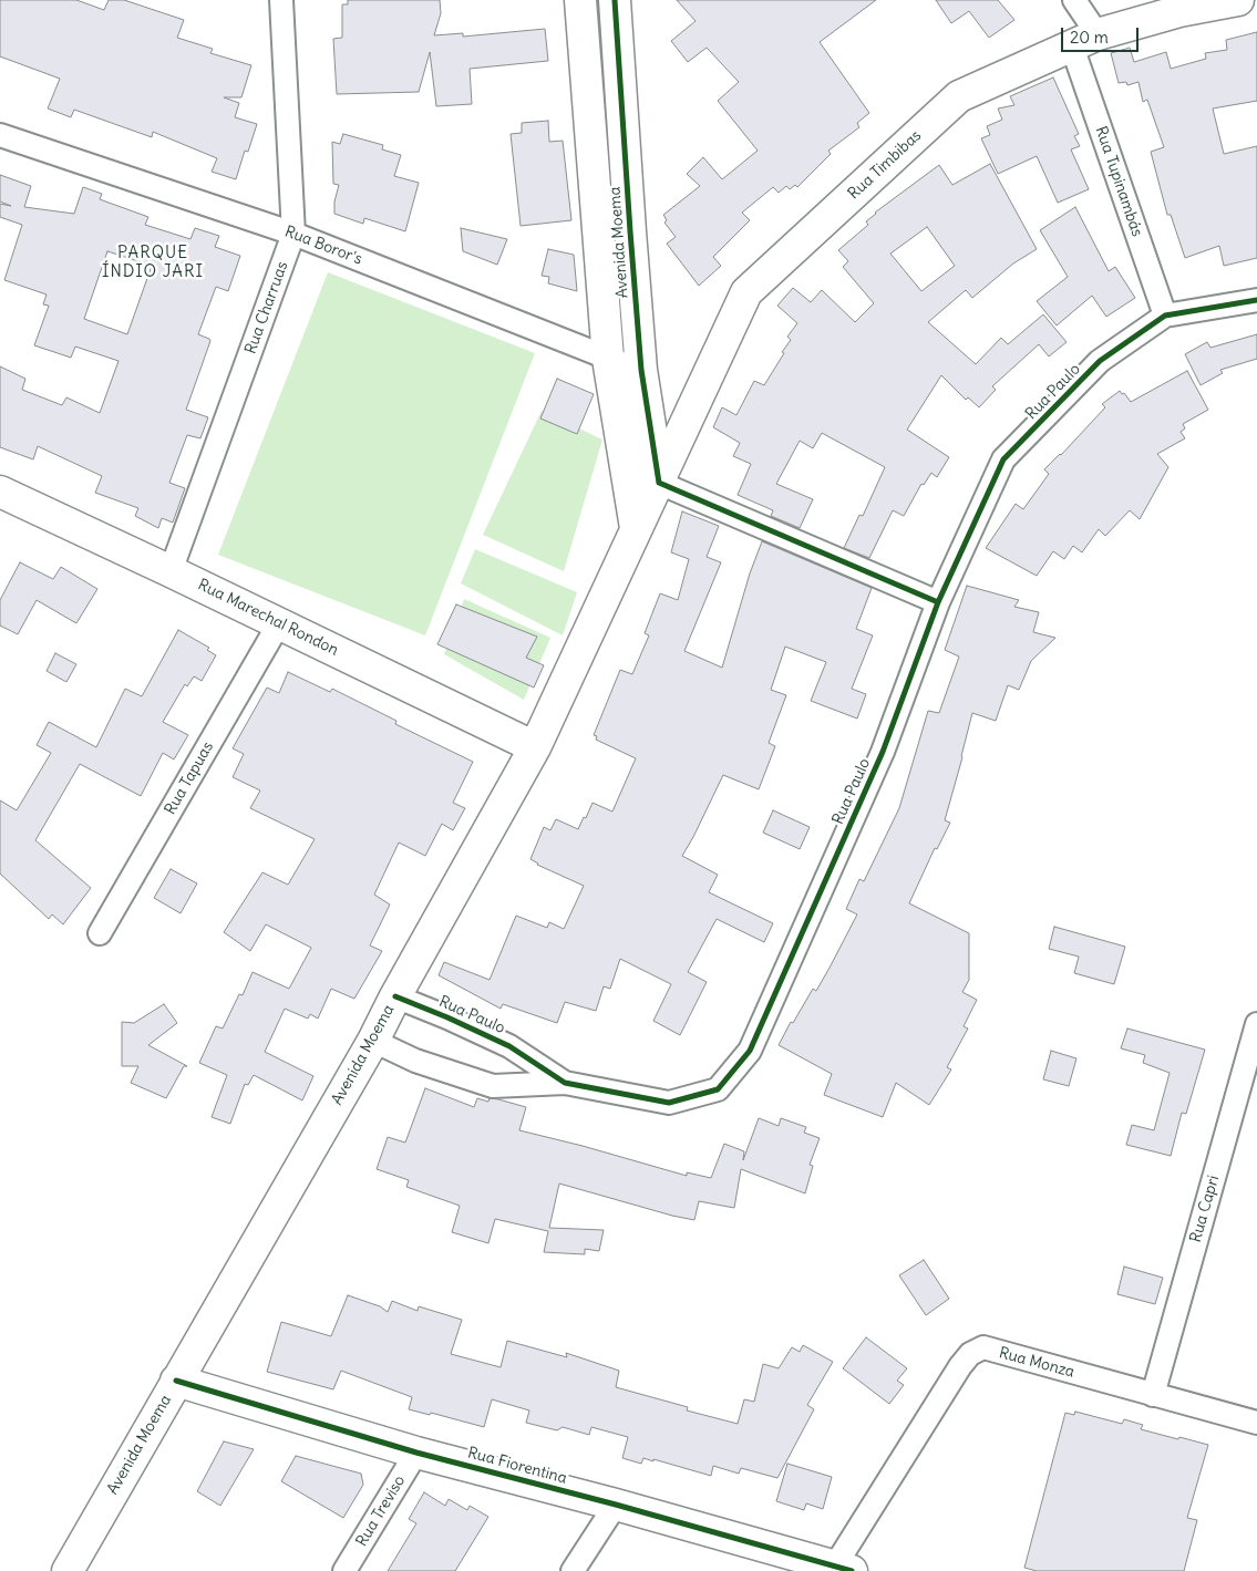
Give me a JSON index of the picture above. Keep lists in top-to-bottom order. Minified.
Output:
{"streets":{"street":["Rua Timbibas","Rua Tupinambás","Avenida Moema","Rua Boror's","Rua Charruas","Rua Paulo","Rua Marechal Rondon","Rua Tapuas","Rua Capri","Rua Monza","Rua Fiorentina","Rua Treviso"]},"crossings":[["Rua Timbibas","Rua Tupinambás"],["Rua Timbibas","Avenida Moema"],["Rua Tupinambás","Rua Paulo"],["Avenida Moema","Rua Boror's"],["Avenida Moema","Rua Paulo"],["Avenida Moema","Rua Marechal Rondon"],["Avenida Moema","Rua Fiorentina"],["Rua Boror's","Rua Charruas"],["Rua Charruas","Rua Marechal Rondon"],["Rua Marechal Rondon","Rua Tapuas"],["Rua Capri","Rua Monza"],["Rua Monza","Rua Fiorentina"],["Rua Fiorentina","Rua Treviso"]],"districts":["PARQUE ÍNDIO JARI"],"scale_bar":"20 m"}
